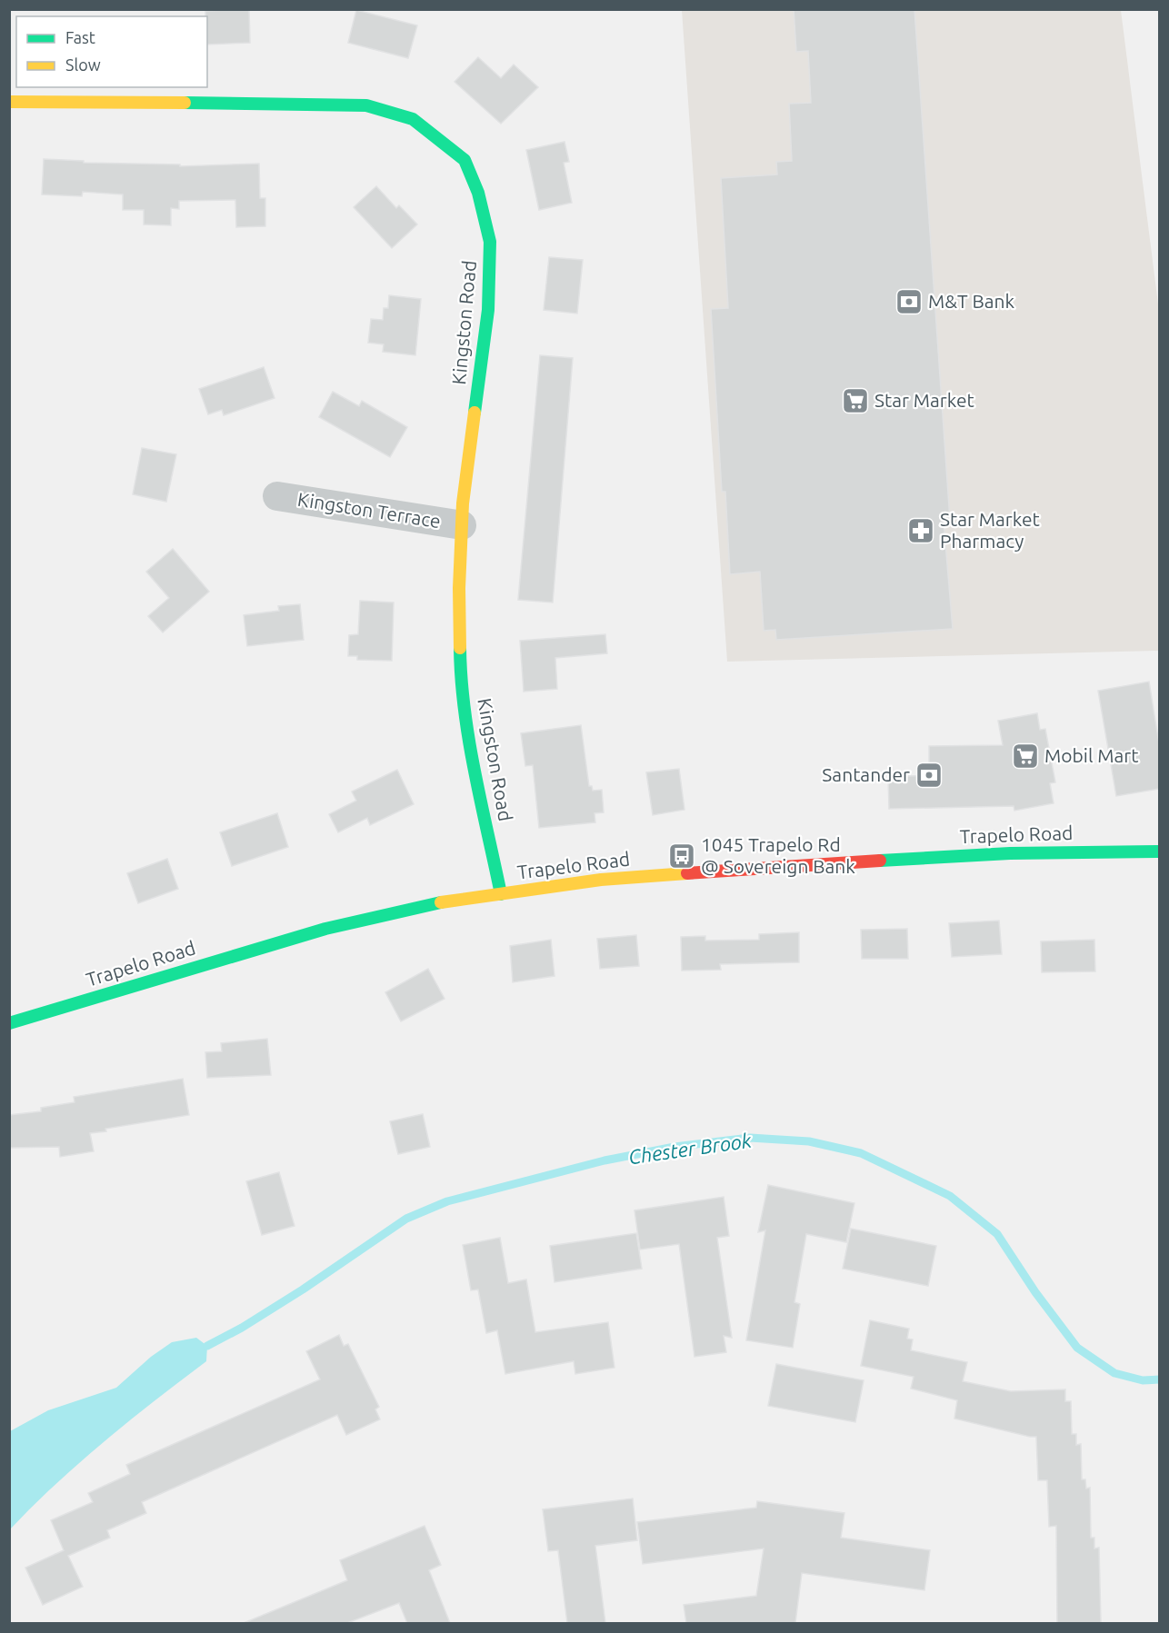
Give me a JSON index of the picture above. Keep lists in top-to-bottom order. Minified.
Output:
{"streets":{"street":["Kingston Road","Kingston Terrace","Trapelo Road"]},"crossings":[["Kingston Road","Kingston Terrace"],["Kingston Road","Trapelo Road"]],"water":["Chester Brook"],"places":{"bank":["M&T Bank","Santander"],"supermarket":["Star Market","Mobil Mart"],"pharmacy":["Star Market Pharmacy"],"bus stop":["1045 Trapelo Rd @ Sovereign Bank"]},"legend":["Fast","Slow"]}
